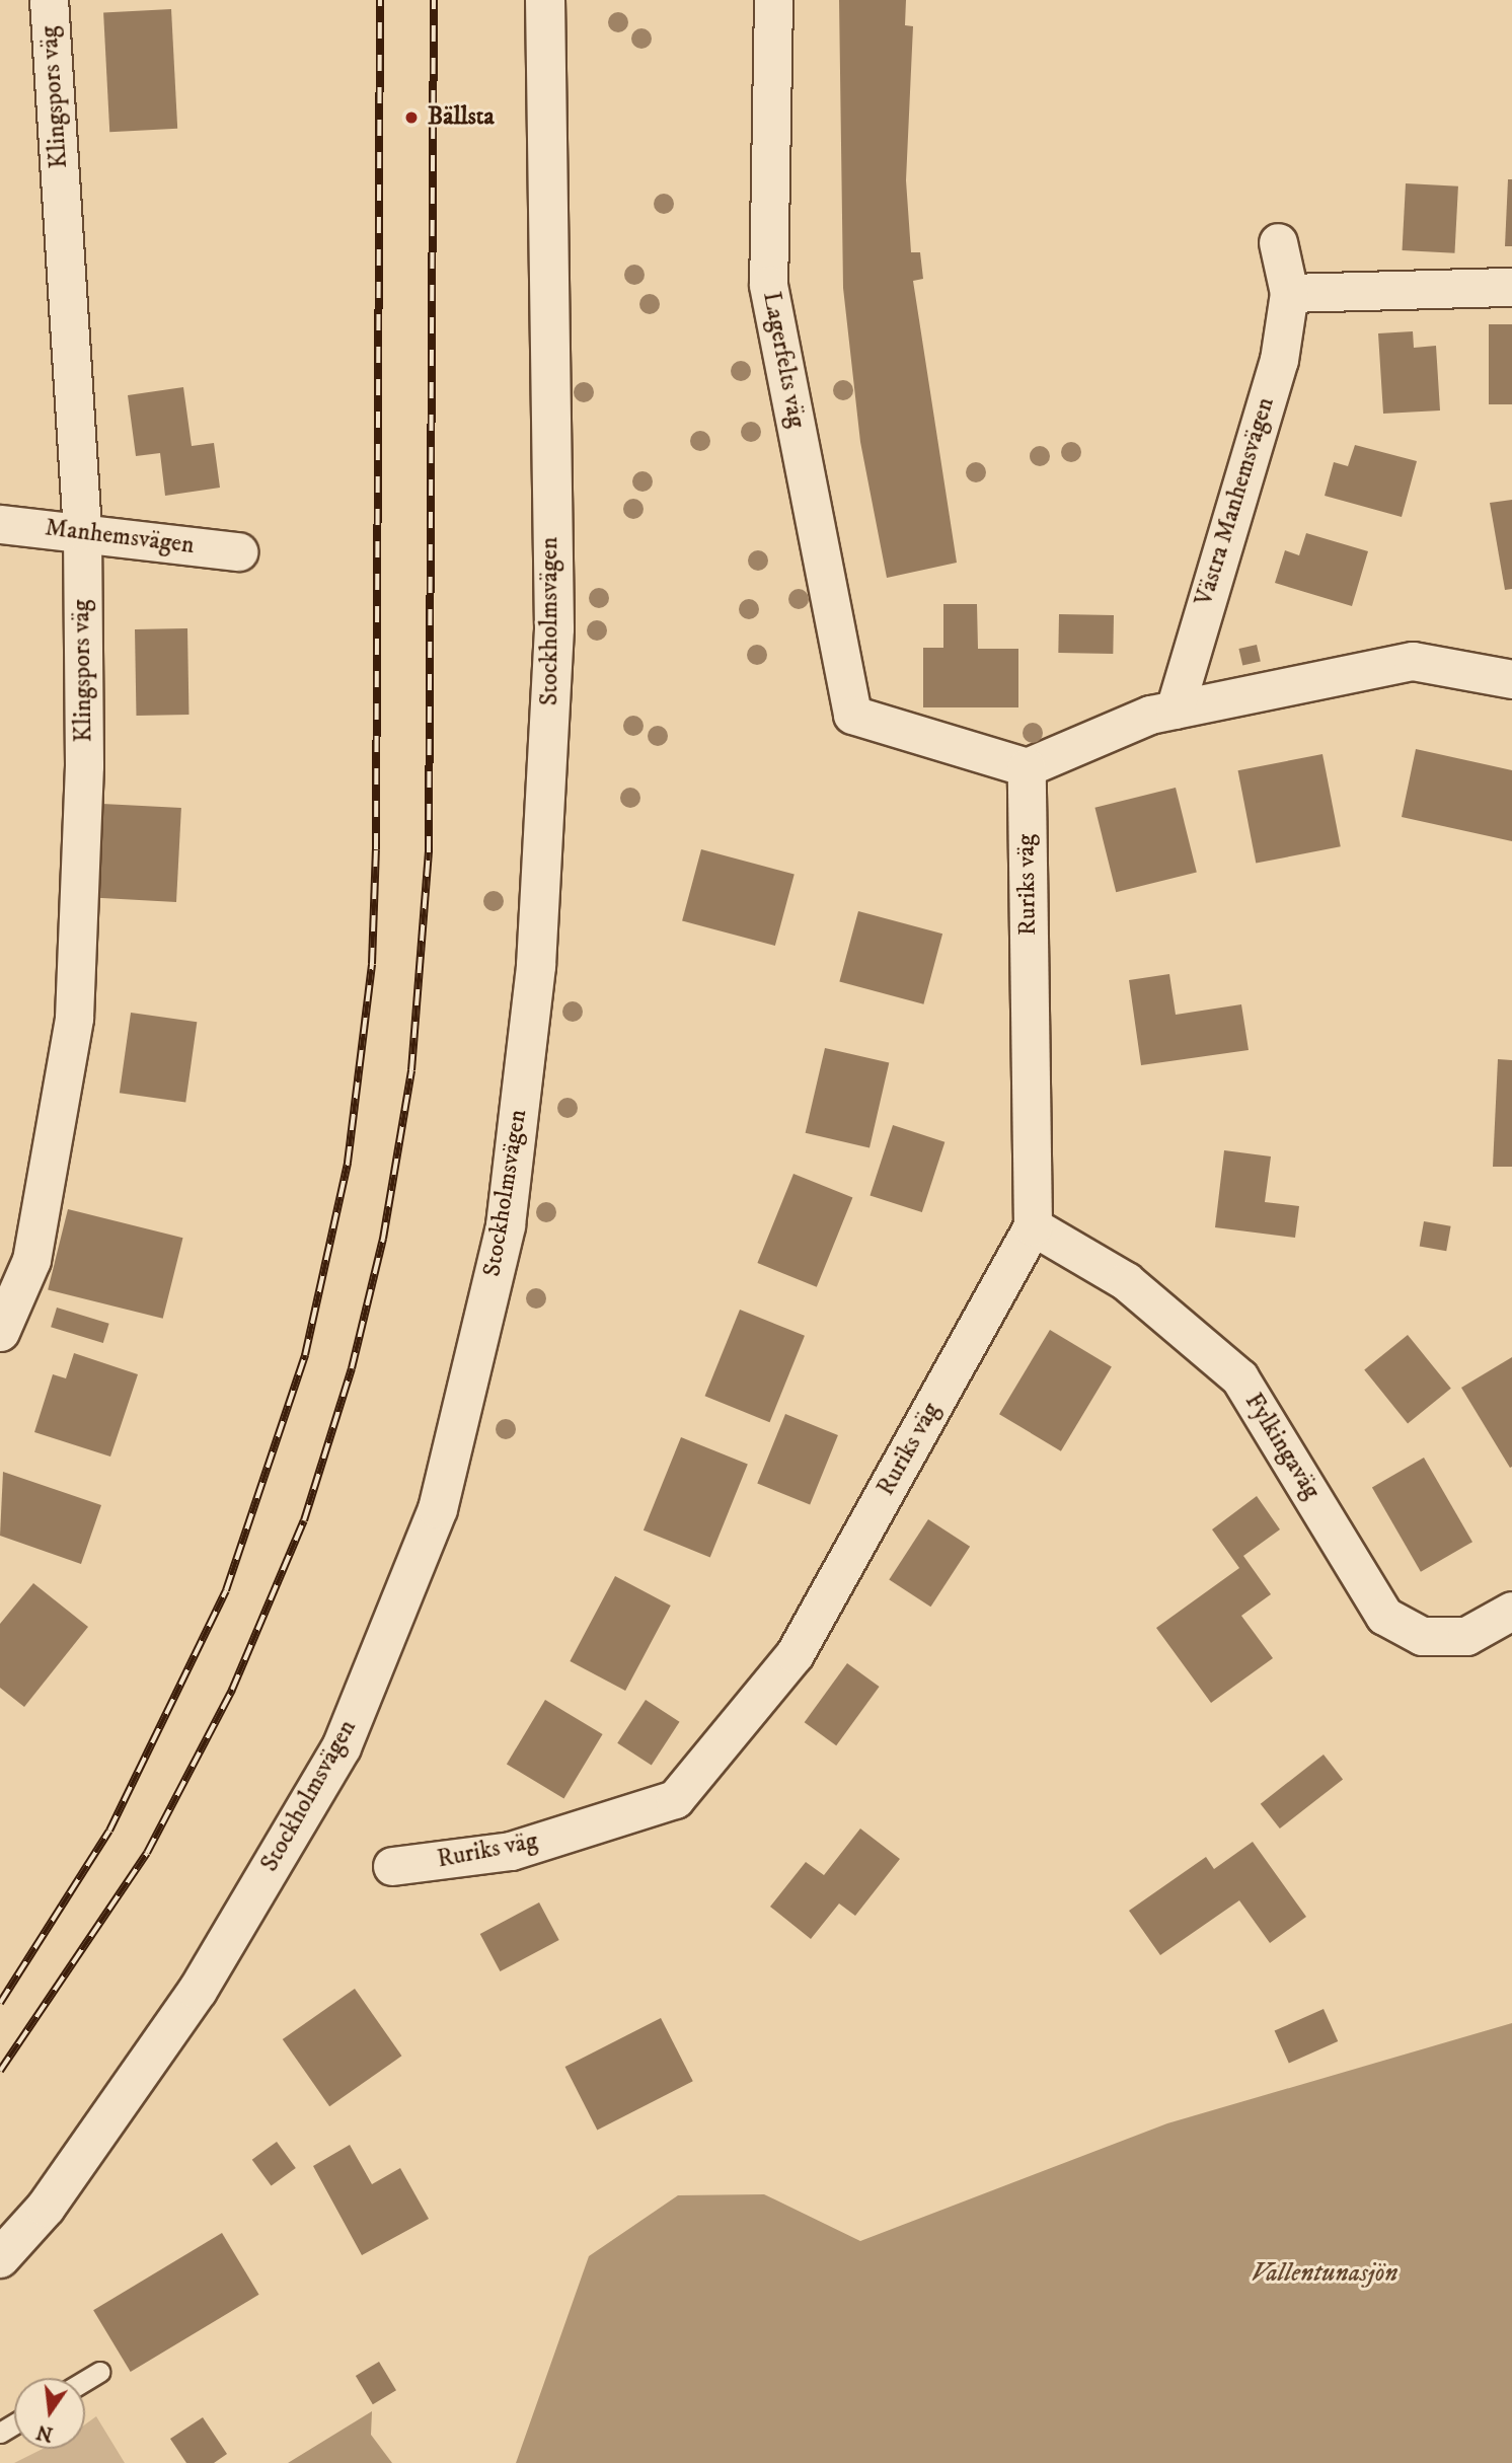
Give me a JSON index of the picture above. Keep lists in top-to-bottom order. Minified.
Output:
{"streets":{"main road":["Stockholmsvägen"],"street":["Klingspors väg","Lagerfelts väg","Västra Manhemsvägen","Manhemsvägen","Ruriks väg","Fylkingaväg"]},"crossings":[["Klingspors väg","Manhemsvägen"],["Lagerfelts väg","Ruriks väg"],["Ruriks väg","Fylkingaväg"]],"water":["Vallentunasjön"],"places":["Bällsta"],"north":"bottom"}
